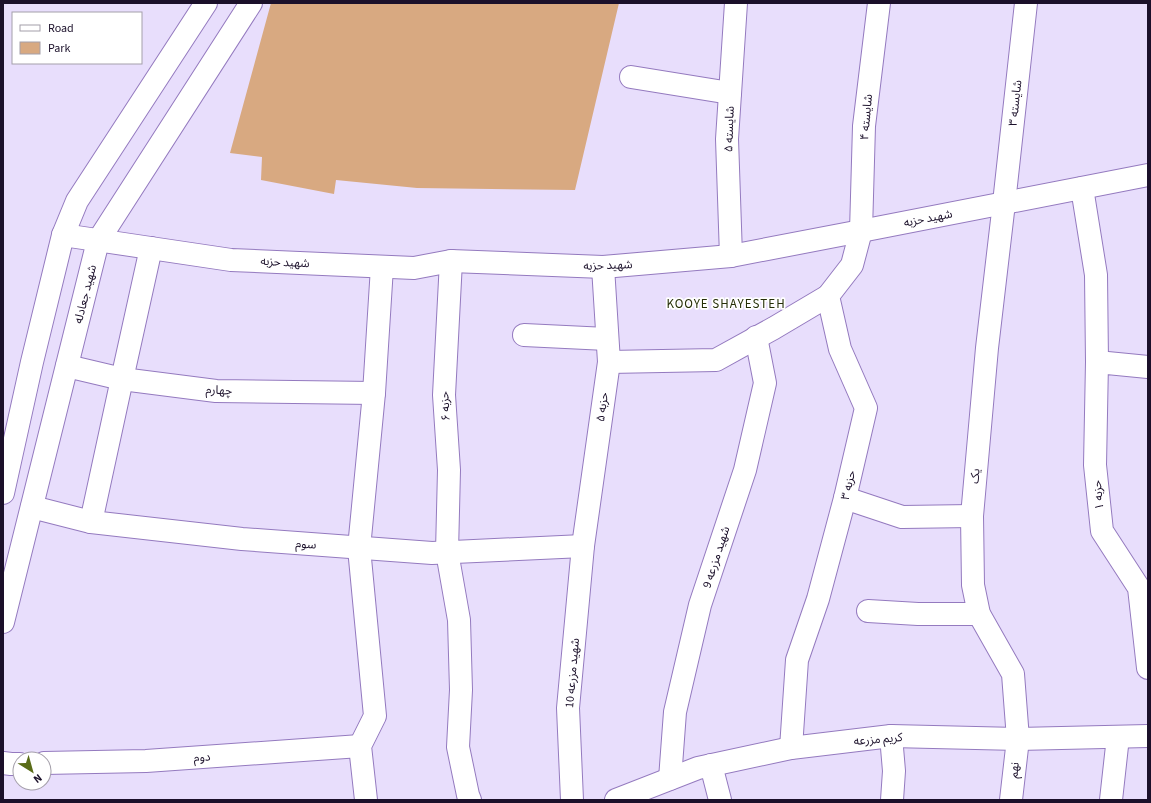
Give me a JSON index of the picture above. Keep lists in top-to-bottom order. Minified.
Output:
{"streets":{"street":["شایسته ۳","شایسته ۴","شایسته ۵","شهید حزبه","شهید جعادله","چهارم","حزبه ۶","حزبه ۵","یک","حزبه ۳","حزبه ۱","سوم","شهید مزرعه 9","شهید مزرعه 10","کریم مزرعه","دوم","نهم"]},"crossings":[["شایسته ۳","شهید حزبه"],["شایسته ۳","یک"],["شایسته ۴","شهید حزبه"],["شایسته ۵","شهید حزبه"],["شهید حزبه","شهید جعادله"],["شهید حزبه","حزبه ۶"],["شهید حزبه","حزبه ۵"],["شهید حزبه","یک"],["شهید حزبه","حزبه ۱"],["شهید جعادله","چهارم"],["شهید جعادله","سوم"],["حزبه ۶","سوم"],["حزبه ۵","سوم"],["حزبه ۵","شهید مزرعه 10"],["یک","کریم مزرعه"],["یک","نهم"],["حزبه ۳","کریم مزرعه"],["سوم","شهید مزرعه 10"],["شهید مزرعه 9","کریم مزرعه"],["کریم مزرعه","نهم"]],"districts":["KOOYE SHAYESTEH"],"legend":["Road","Park"],"north":"bottom right"}
